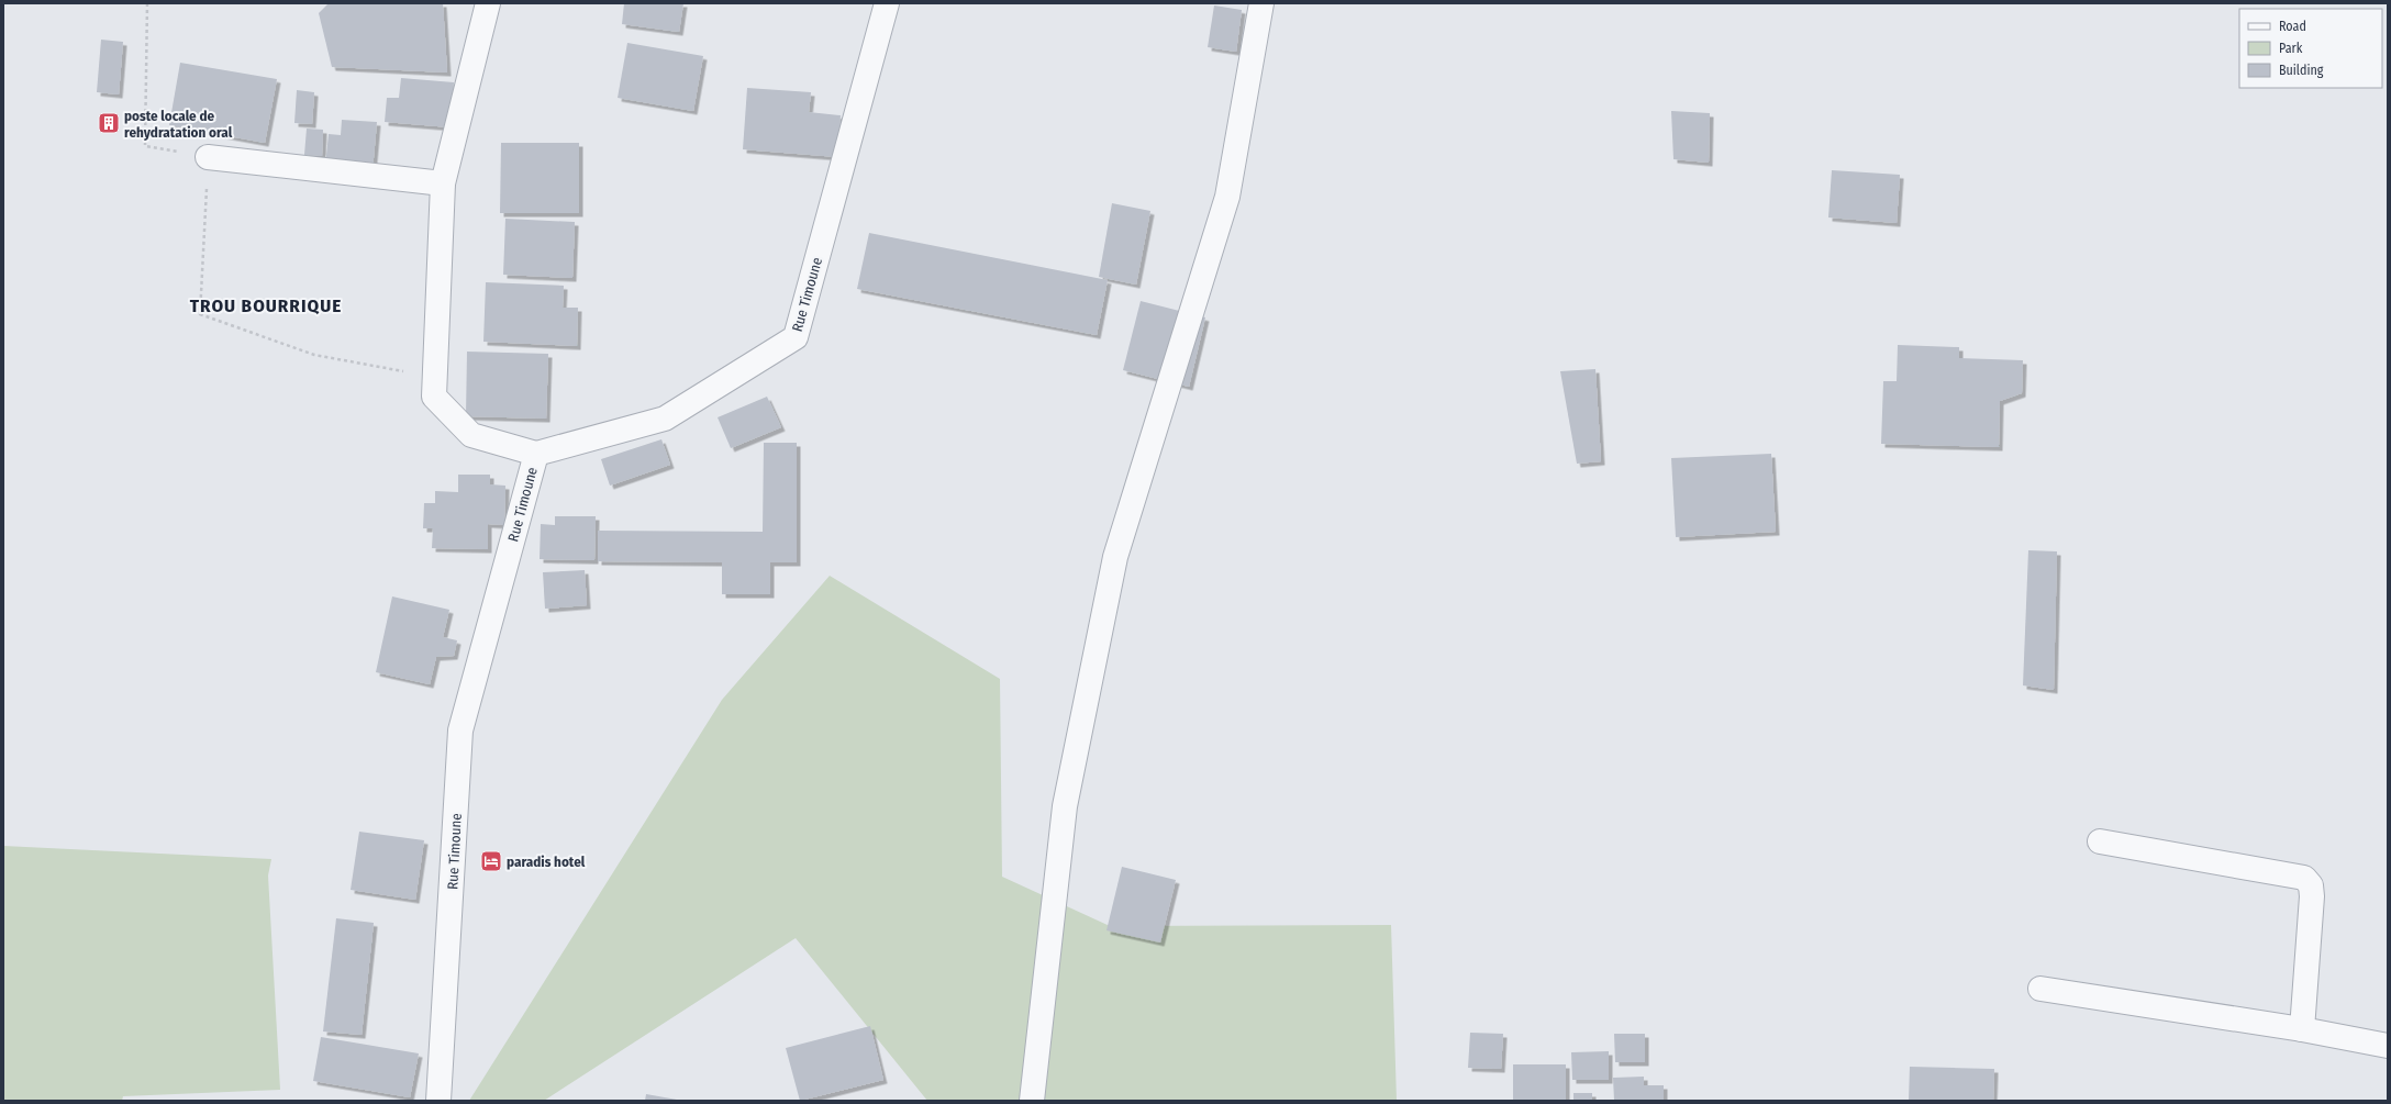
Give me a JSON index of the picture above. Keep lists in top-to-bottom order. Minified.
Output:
{"streets":{"street":["Rue Timoune"]},"districts":["TROU BOURRIQUE"],"places":{"building":["poste locale de rehydratation oral"],"hotel":["paradis hotel"]},"legend":["Road","Park","Building"]}
